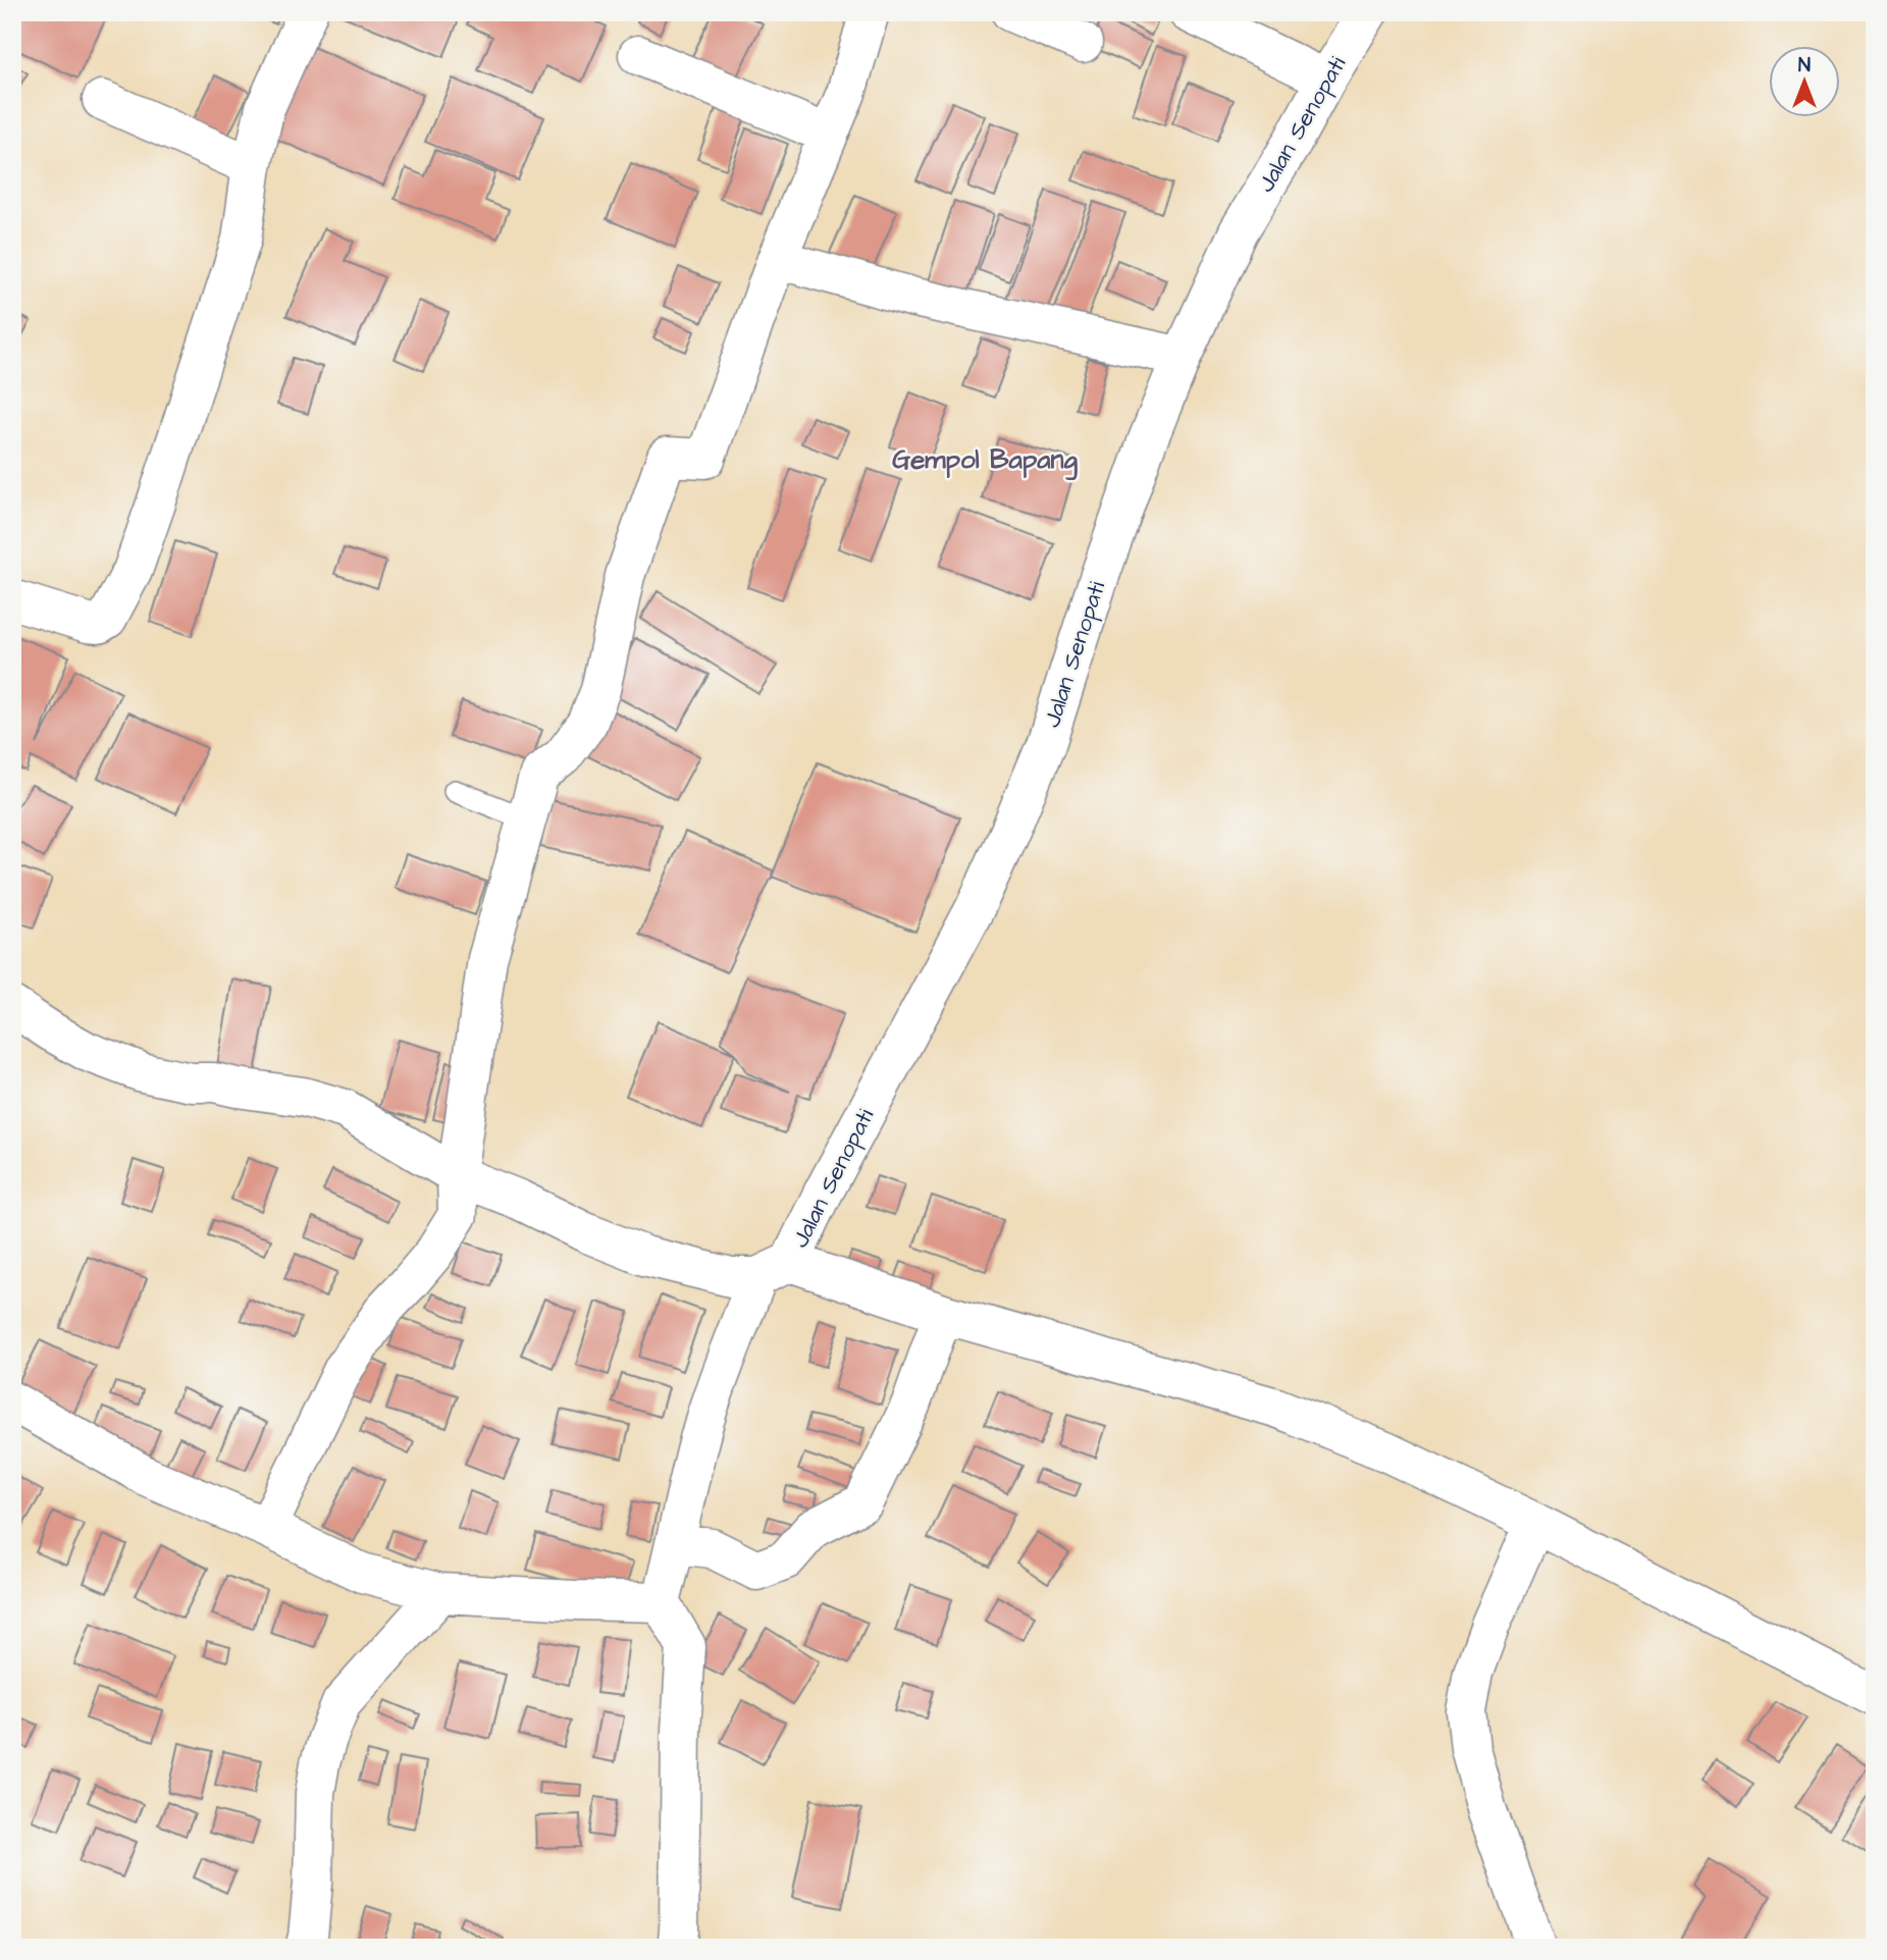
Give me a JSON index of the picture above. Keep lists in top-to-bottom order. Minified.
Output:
{"streets":{"street":["Jalan Senopati"]},"districts":["Gempol Bapang"],"north":"top"}
